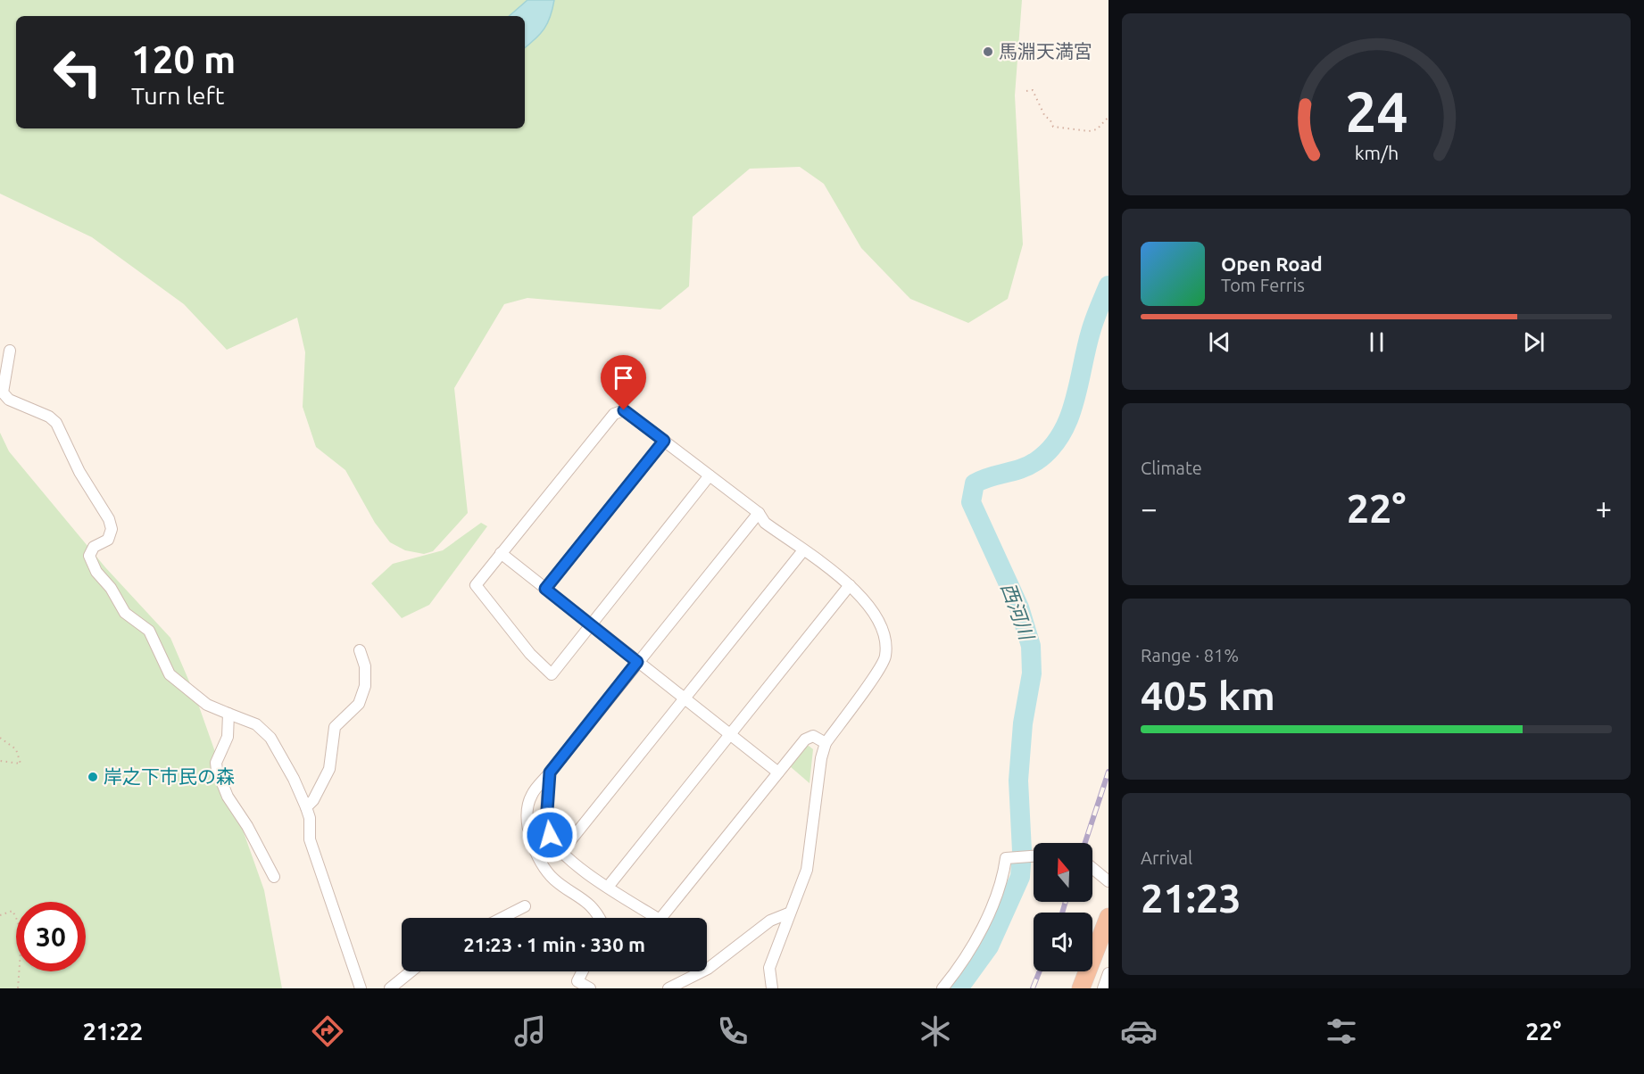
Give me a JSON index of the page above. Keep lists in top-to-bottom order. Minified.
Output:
{"water":["西河川"],"places":["馬淵天満宮","岸之下市民の森"],"north":"top","page":{"turn":["120 m","Turn left"],"song":["Open Road","Tom Ferris"],"tile":["Climate",["Range · 81%","405 km"],["Arrival","21:23"]],"heat":["−","22°","+"],"limit":"30","trip":"21:23 · 1 min · 330 m","tabs":["21:22","22°"],"gauge":["24","km/h"]}}
